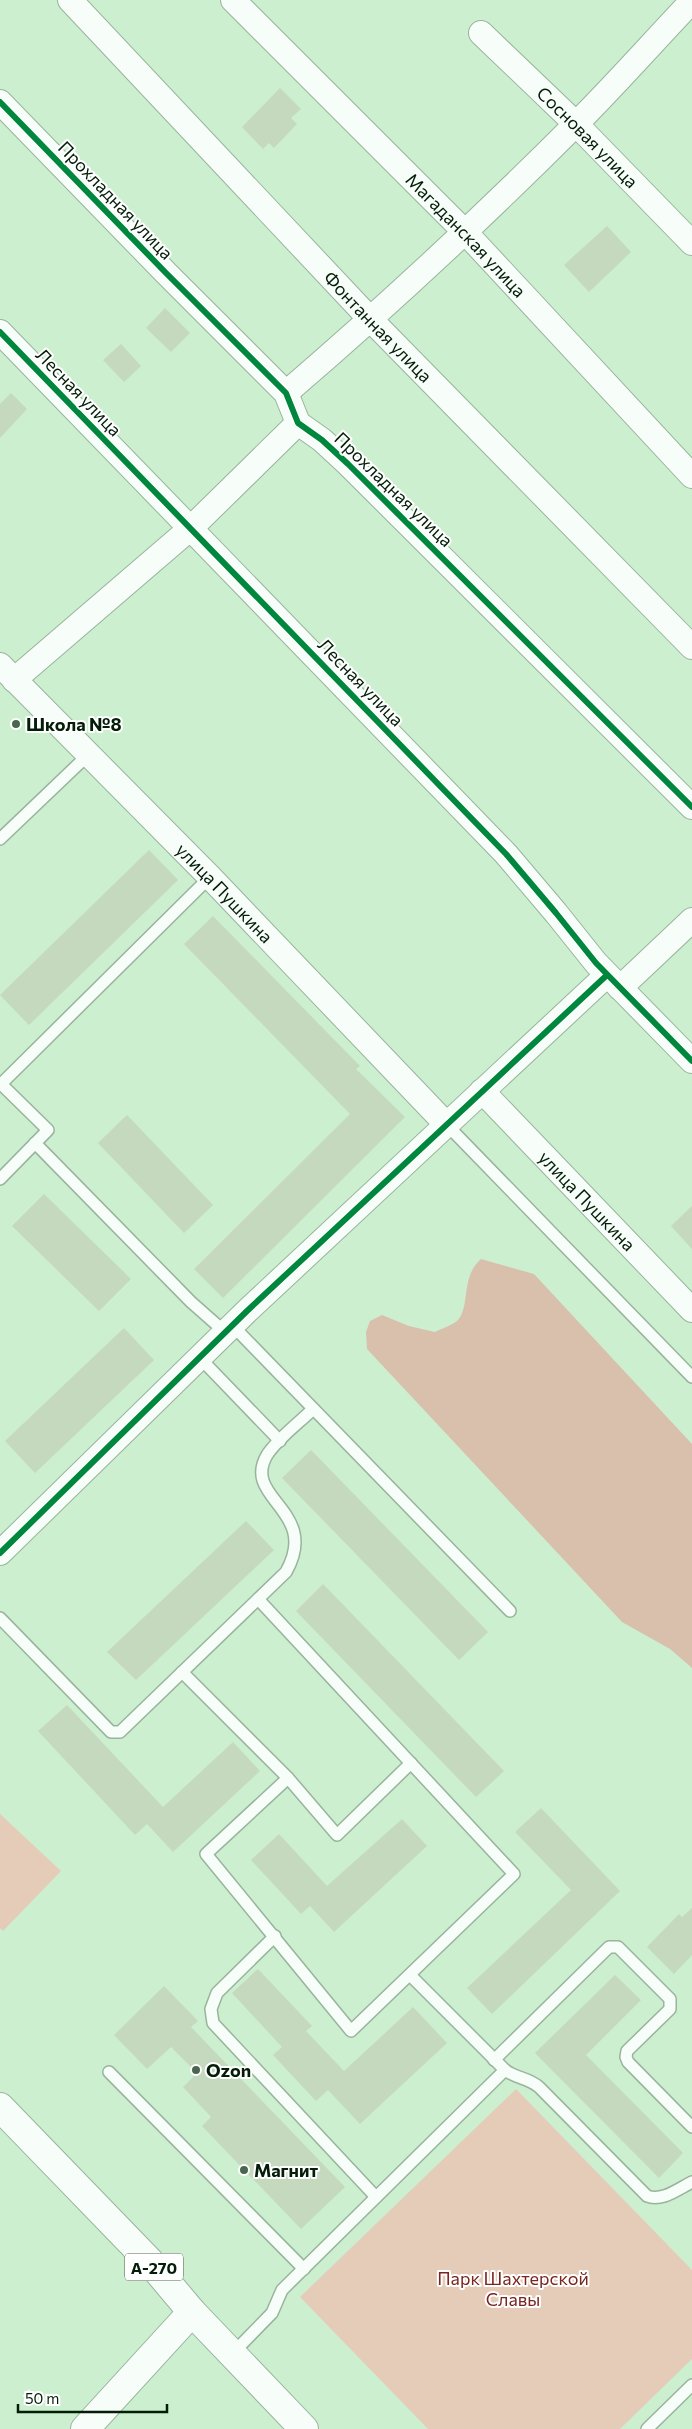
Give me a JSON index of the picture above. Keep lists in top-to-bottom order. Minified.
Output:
{"streets":{"main road":["А-270"],"street":["Сосновая улица","Прохладная улица","Магаданская улица","Фонтанная улица","Лесная улица","улица Пушкина"]},"parks":["Парк Шахтерской Славы"],"places":["Школа №8","Ozon","Магнит"],"scale_bar":"50 m"}
